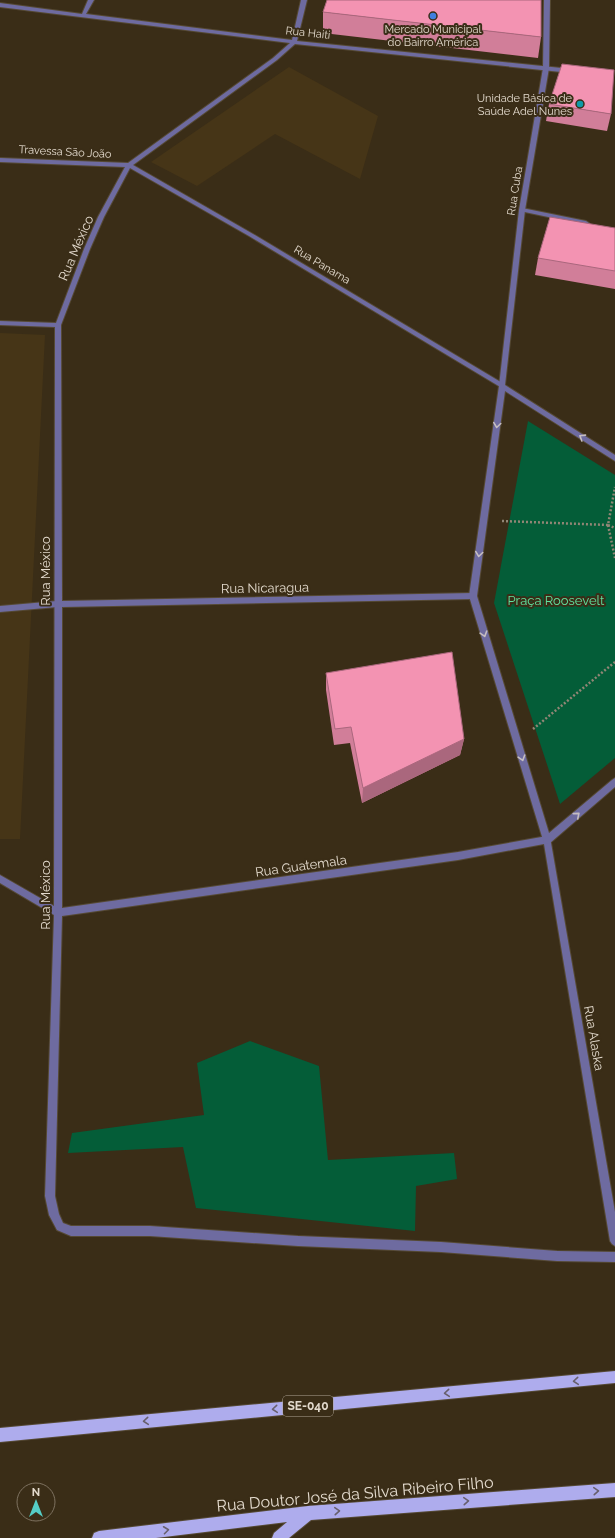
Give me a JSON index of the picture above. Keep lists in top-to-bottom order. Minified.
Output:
{"streets":{"main road":["SE-040","Rua Doutor José da Silva Ribeiro Filho"],"street":["Rua Haiti","Travessa São João","Rua Cuba","Rua México","Rua Panama","Rua Nicaragua","Rua Guatemala","Rua Alaska"]},"crossings":[["Rua Haiti","Rua Cuba"],["Rua Haiti","Rua México"],["Travessa São João","Rua México"],["Travessa São João","Rua Panama"],["Rua Cuba","Rua Panama"],["Rua Cuba","Rua Nicaragua"],["Rua Cuba","Rua Alaska"],["Rua México","Rua Panama"],["Rua México","Rua Nicaragua"],["Rua México","Rua Guatemala"],["Rua Nicaragua","Rua Alaska"],["Rua Guatemala","Rua Alaska"]],"one_way":["Rua Cuba","Rua Alaska","Rua Doutor José da Silva Ribeiro Filho"],"parks":["Praça Roosevelt"],"places":["Mercado Municipal do Bairro América","Unidade Básica de Saúde Adel Nunes"],"north":"top"}
